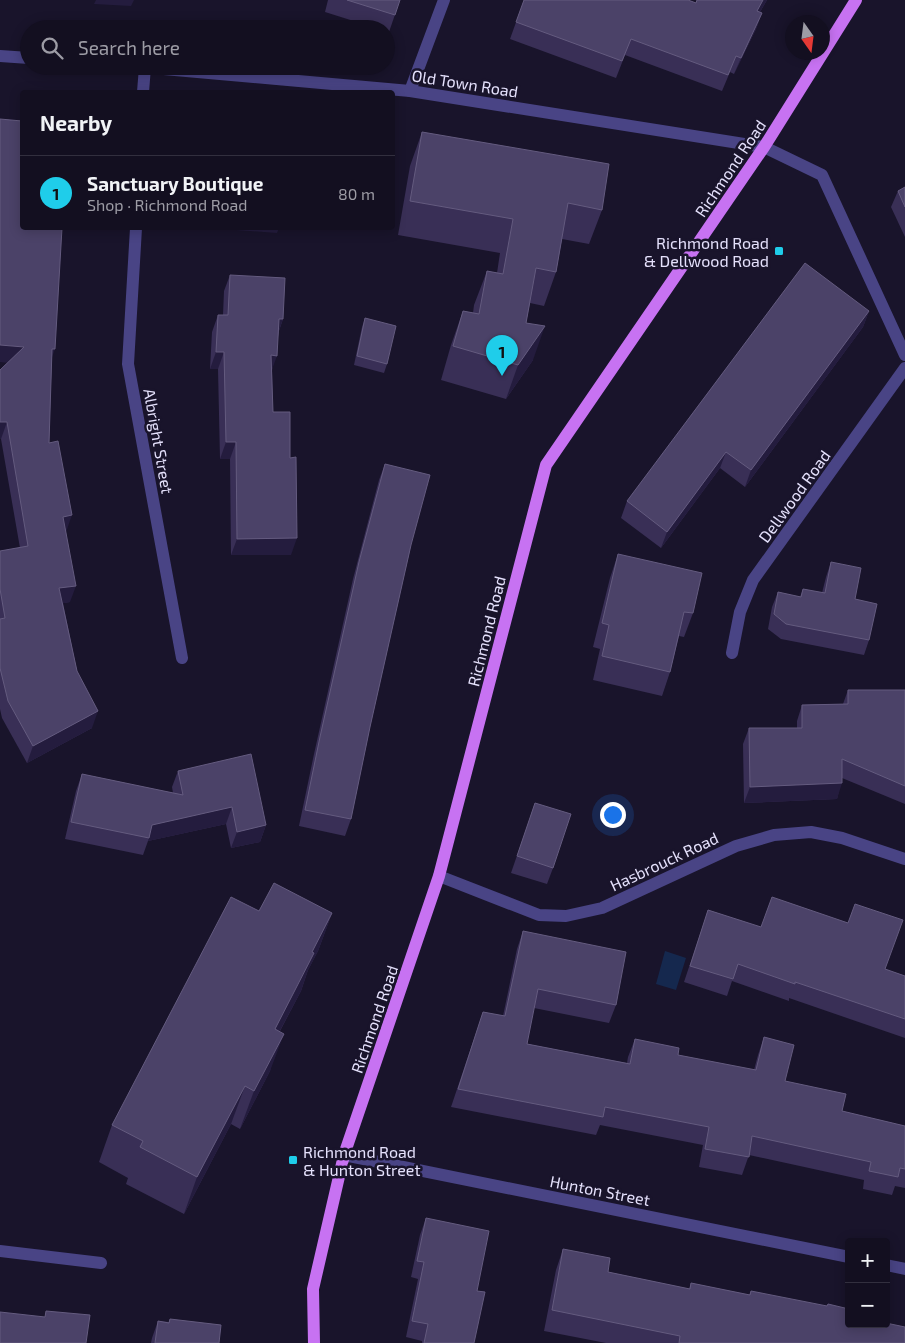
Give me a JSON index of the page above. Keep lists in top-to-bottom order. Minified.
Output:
{"streets":{"main road":["Richmond Road"],"street":["Old Town Road","Albright Street","Dellwood Road","Hasbrouck Road","Hunton Street"]},"crossings":[["Old Town Road","Richmond Road"],["Richmond Road","Hasbrouck Road"],["Richmond Road","Hunton Street"]],"places":{"transit":["Richmond Road & Dellwood Road","Richmond Road & Hunton Street"]},"north":"bottom","page":{"search":"Search here","heading":"Nearby","list":[{"mark":"1","name":"Sanctuary Boutique","note":"Shop · Richmond Road","value":"80 m"}],"pins":"1","map_buttons":["+","−"]}}
